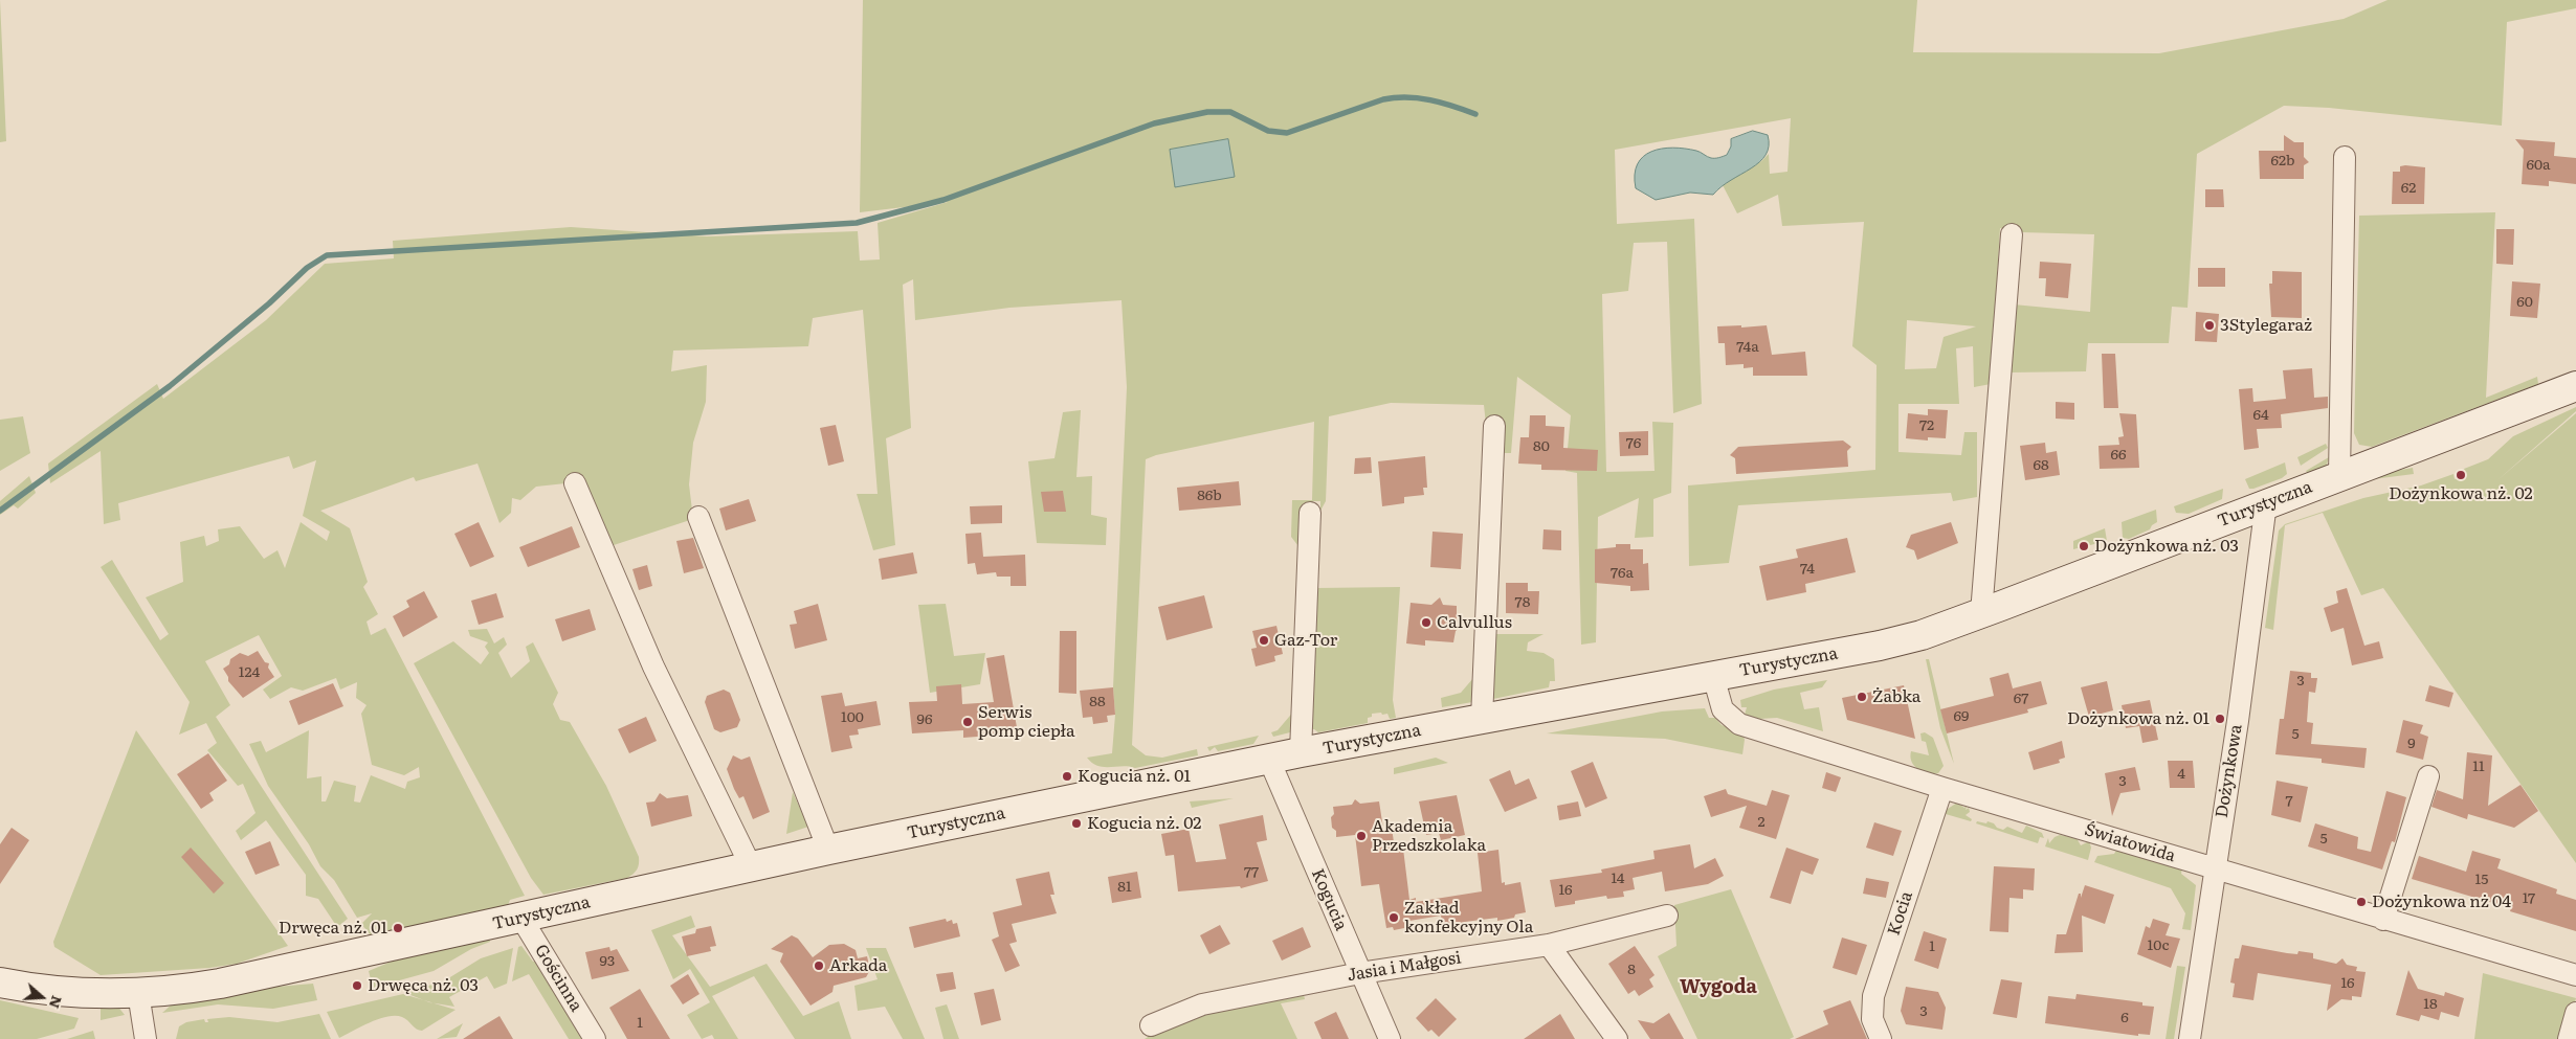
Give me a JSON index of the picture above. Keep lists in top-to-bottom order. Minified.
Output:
{"streets":{"main road":["Turystyczna"],"street":["Dożynkowa","Światowida","Kogucia","Kocia","Jasia i Małgosi","Gościnna"]},"crossings":[["Turystyczna","Dożynkowa"],["Turystyczna","Światowida"],["Turystyczna","Kogucia"],["Turystyczna","Gościnna"],["Dożynkowa","Światowida"],["Światowida","Kocia"],["Kogucia","Jasia i Małgosi"]],"districts":["Wygoda"],"places":["3Stylegaraż","Dożynkowa nż. 02","Dożynkowa nż. 03","Calvullus","Gaz-Tor","Żabka","Dożynkowa nż. 01","Serwis pomp ciepła","Kogucia nż. 01","Kogucia nż. 02","Akademia Przedszkolaka","Dożynkowa nż 04","Zakład konfekcyjny Ola","Drwęca nż. 01","Arkada","Drwęca nż. 03"],"house_numbers":["62b","60a","62","60","74a","64","72","76","80","66","68","86b","74","76a","78","124","3","67","88","69","100","96","5","9","11","4","3","7","2","5","77","14","15","81","16","17","10c","1","93","8","16","18","3","6","1"],"north":"right"}
